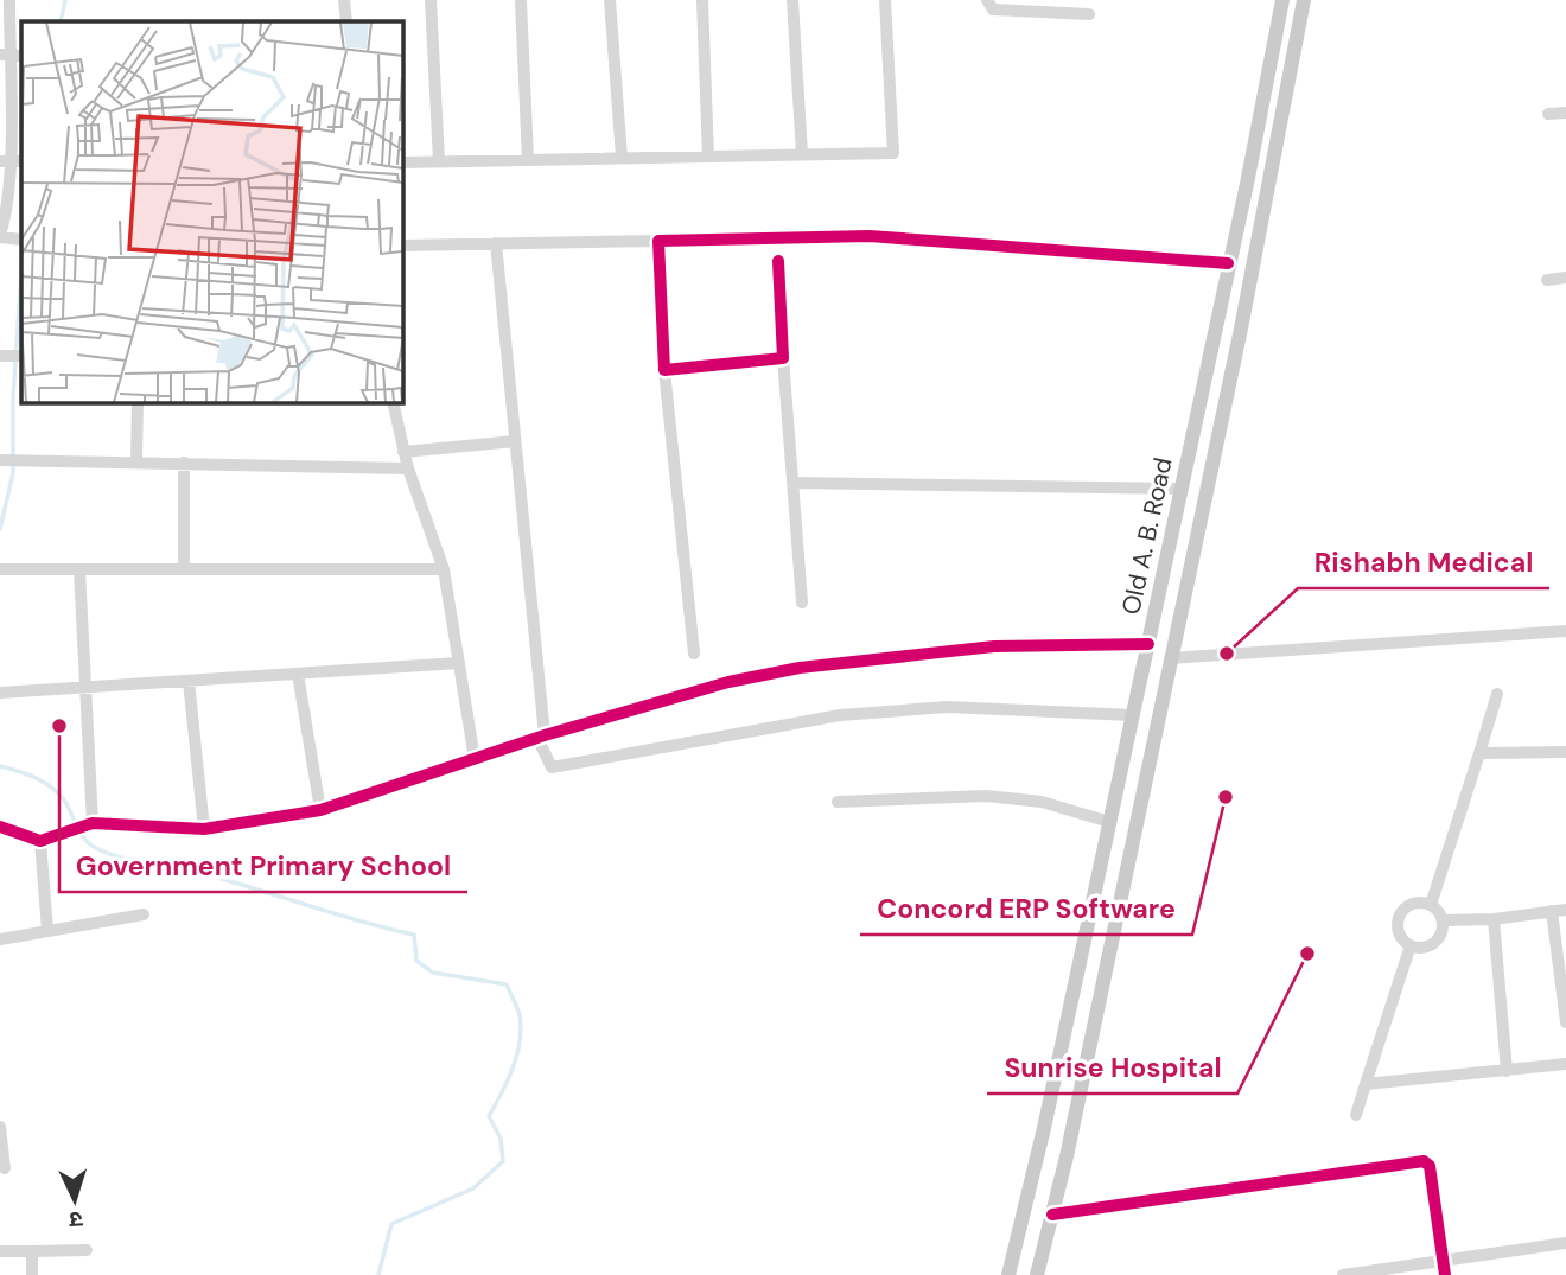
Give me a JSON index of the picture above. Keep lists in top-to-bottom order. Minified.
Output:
{"streets":{"main road":["Old A. B. Road"]},"places":["Rishabh Medical","Government Primary School","Concord ERP Software","Sunrise Hospital"],"north":"bottom"}
